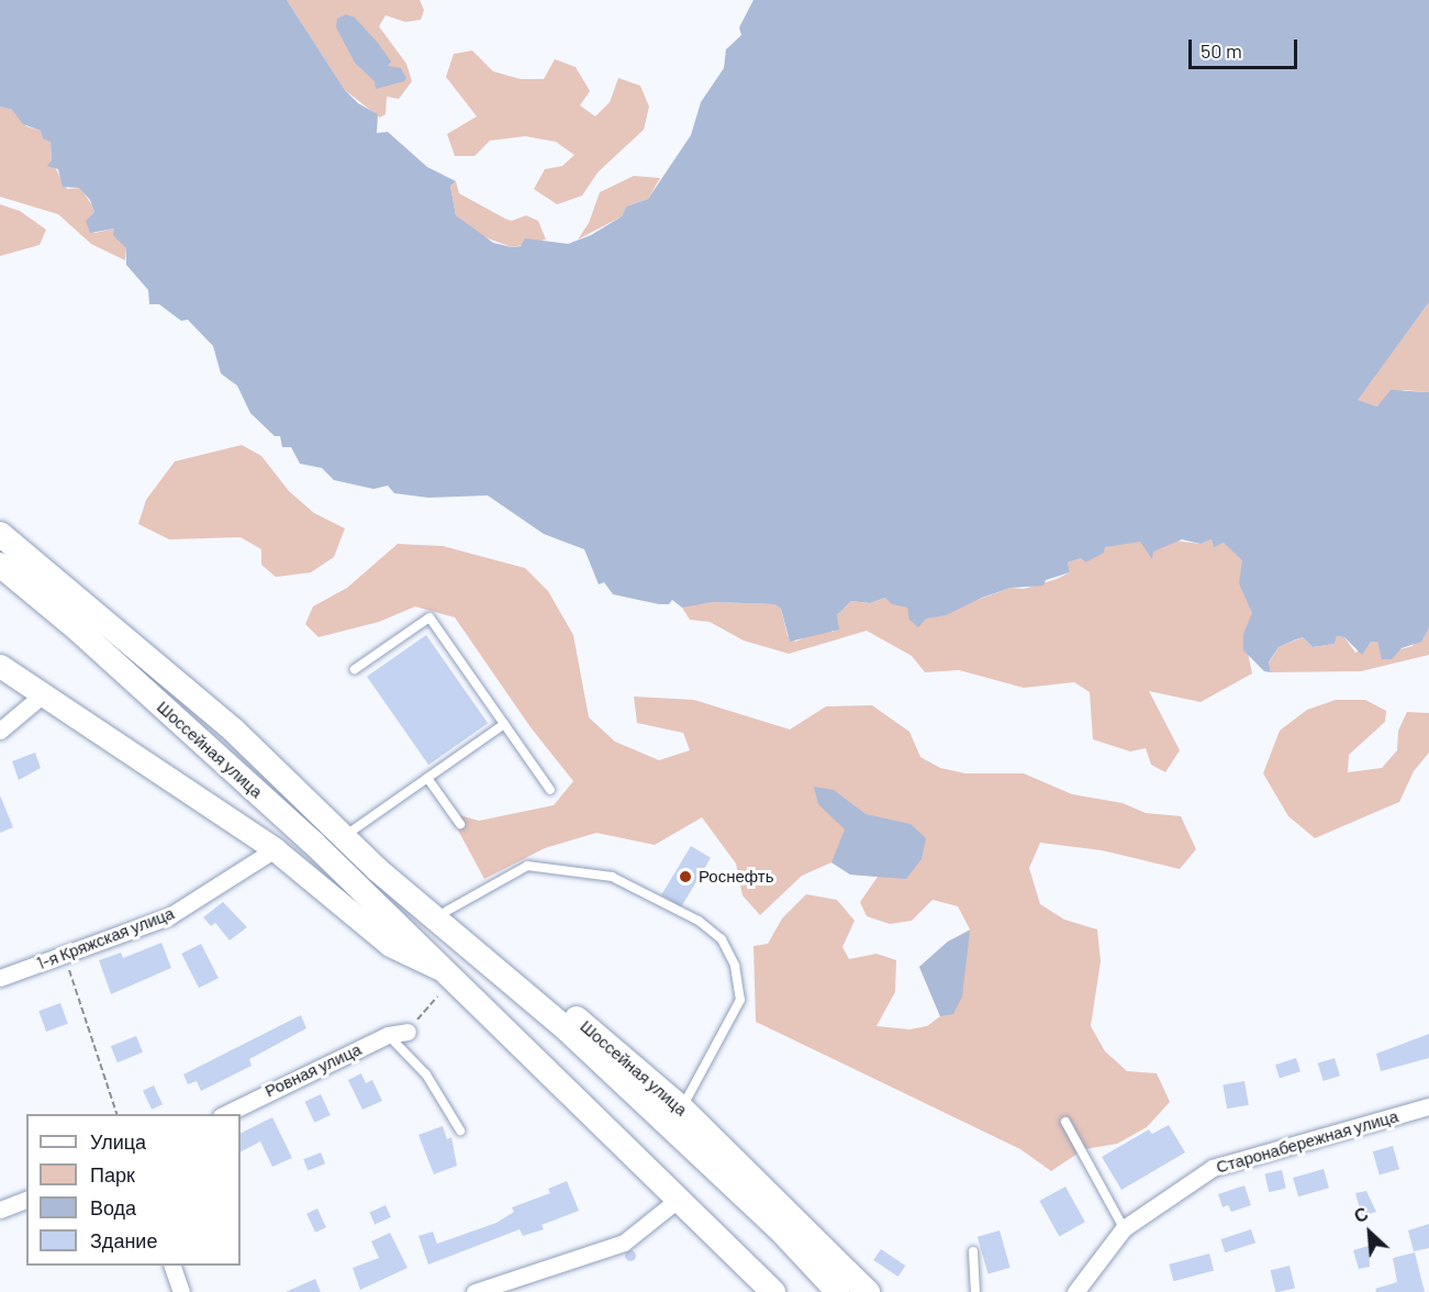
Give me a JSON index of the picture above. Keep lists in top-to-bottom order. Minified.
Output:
{"streets":{"main road":["Шоссейная улица"],"street":["1-я Кряжская улица","Ровная улица","Старонабережная улица"]},"crossings":[["Шоссейная улица","1-я Кряжская улица"]],"places":["Роснефть"],"legend":["Улица","Парк","Вода","Здание"],"scale_bar":"50 m","north":"top left"}
